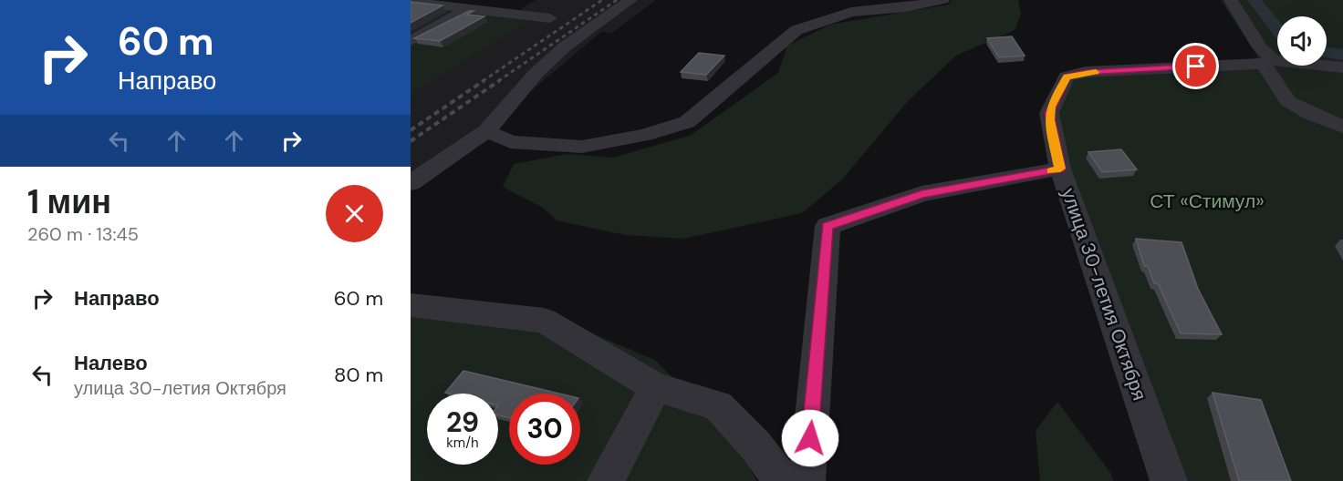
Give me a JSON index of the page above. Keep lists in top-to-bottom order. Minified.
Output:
{"streets":{"street":["улица 30-летия Октября"]},"parks":["СТ «Стимул»"],"page":{"turn":["60 m","Направо"],"heading":["1 мин","260 m · 13:45"],"list":[{"name":"Направо","value":"60 m"},{"name":"Налево","note":"улица 30-летия Октября","value":"80 m"}],"speed":"29 km/h","limit":"30"}}
